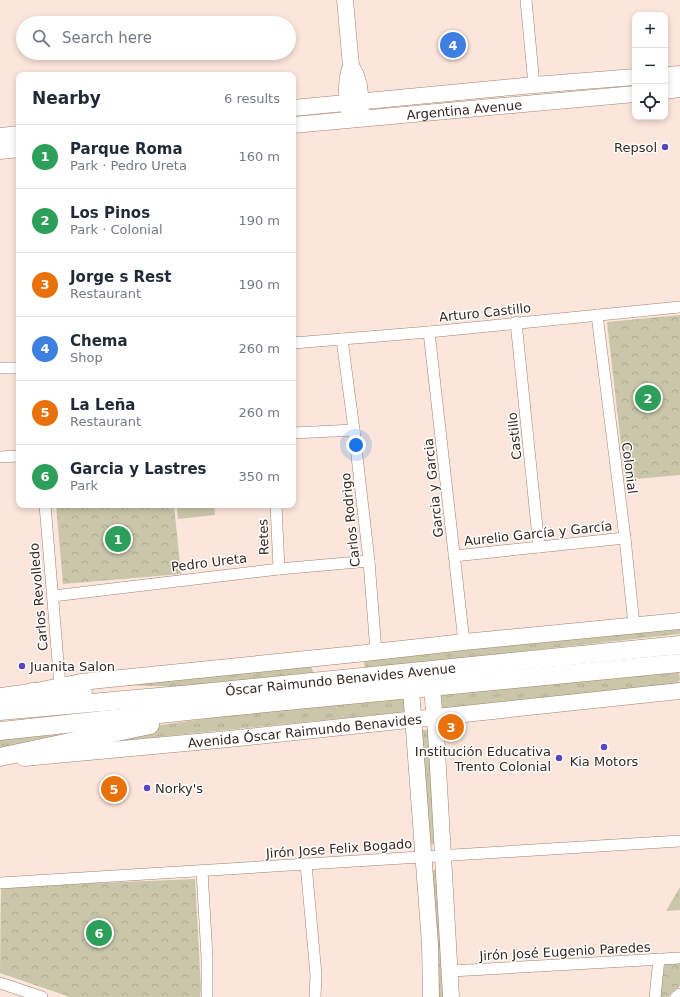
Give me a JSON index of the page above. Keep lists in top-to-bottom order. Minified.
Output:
{"streets":{"main road":["Argentina Avenue","Óscar Raimundo Benavides Avenue","Avenida Óscar Raimundo Benavides"],"street":["Arturo Castillo","Castillo","Colonial","Garcia y Garcia","Carlos Rodrigo","Aurelio García y García","Retes","Pedro Ureta","Carlos Revolledo","Jirón Jose Felix Bogado","Jirón José Eugenio Paredes"]},"crossings":[["Arturo Castillo","Castillo"],["Arturo Castillo","Colonial"],["Arturo Castillo","Garcia y Garcia"],["Arturo Castillo","Carlos Rodrigo"],["Castillo","Aurelio García y García"],["Colonial","Aurelio García y García"],["Colonial","Óscar Raimundo Benavides Avenue"],["Garcia y Garcia","Aurelio García y García"],["Garcia y Garcia","Óscar Raimundo Benavides Avenue"],["Carlos Rodrigo","Pedro Ureta"],["Carlos Rodrigo","Óscar Raimundo Benavides Avenue"],["Retes","Pedro Ureta"],["Pedro Ureta","Carlos Revolledo"],["Carlos Revolledo","Óscar Raimundo Benavides Avenue"]],"places":["Repsol","Juanita Salon","Kia Motors","Institución Educativa Trento Colonial","Norky's"],"page":{"map_buttons":["+","−"],"search":"Search here","pins":["4","2","1","3","5","6"],"heading":["Nearby","6 results"],"list":[{"mark":"1","name":"Parque Roma","note":"Park · Pedro Ureta","value":"160 m"},{"mark":"2","name":"Los Pinos","note":"Park · Colonial","value":"190 m"},{"mark":"3","name":"Jorge s Rest","note":"Restaurant","value":"190 m"},{"mark":"4","name":"Chema","note":"Shop","value":"260 m"},{"mark":"5","name":"La Leña","note":"Restaurant","value":"260 m"},{"mark":"6","name":"Garcia y Lastres","note":"Park","value":"350 m"}]}}
